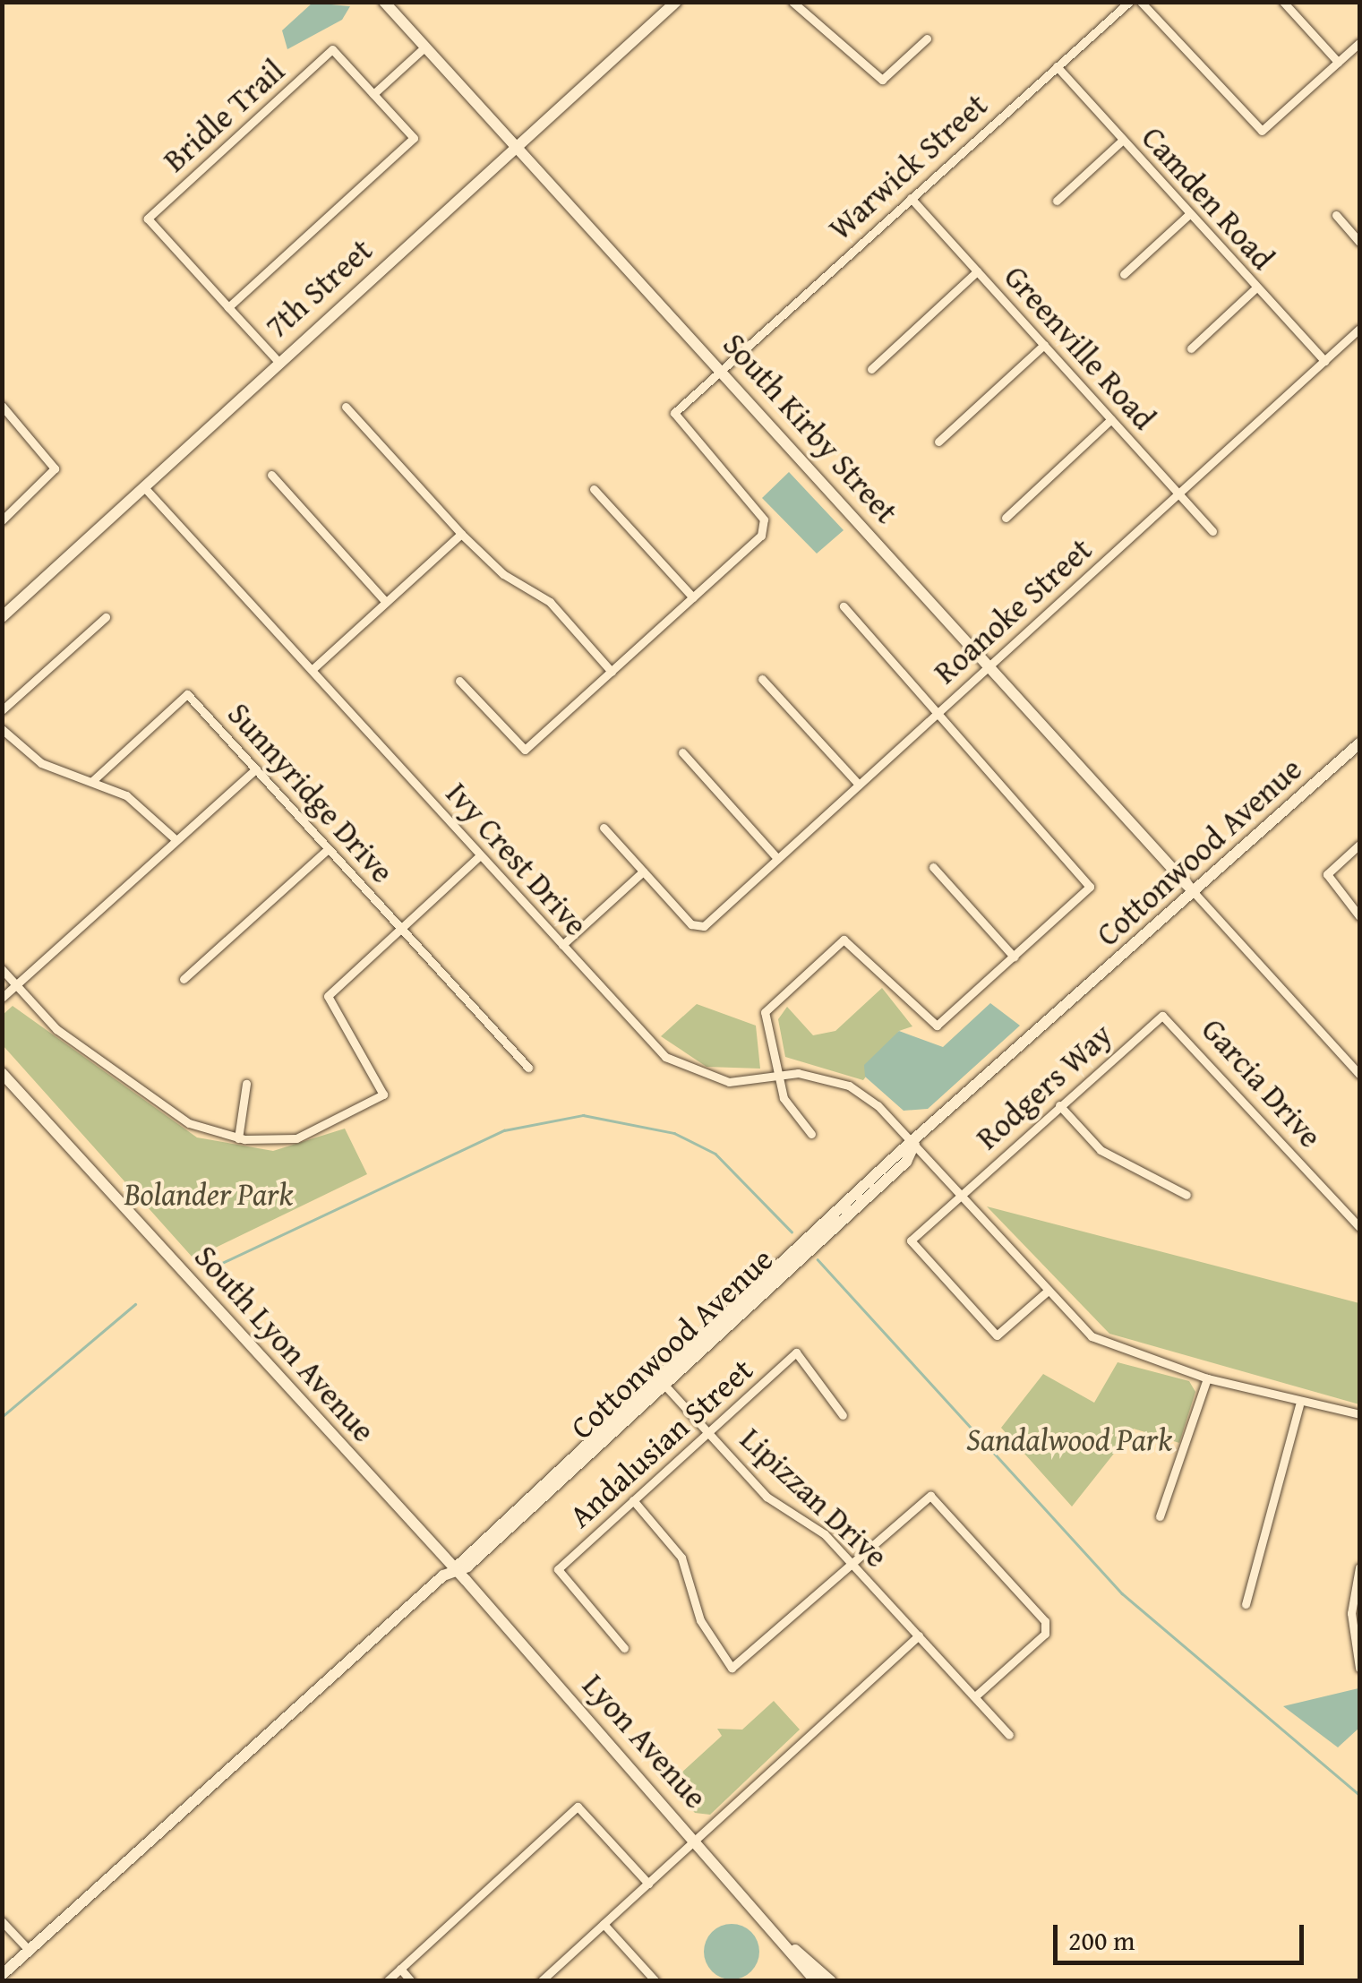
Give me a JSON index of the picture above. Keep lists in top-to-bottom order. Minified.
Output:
{"streets":{"street":["Bridle Trail","Warwick Street","Camden Road","7th Street","Greenville Road","South Kirby Street","Roanoke Street","Sunnyridge Drive","Cottonwood Avenue","Ivy Crest Drive","Garcia Drive","Rodgers Way","South Lyon Avenue","Andalusian Street","Lipizzan Drive","Lyon Avenue"]},"crossings":[["Warwick Street","Camden Road"],["Warwick Street","Greenville Road"],["Warwick Street","South Kirby Street"],["Camden Road","Roanoke Street"],["7th Street","South Kirby Street"],["7th Street","Ivy Crest Drive"],["Greenville Road","Roanoke Street"],["South Kirby Street","Roanoke Street"],["South Kirby Street","Cottonwood Avenue"],["Cottonwood Avenue","Ivy Crest Drive"],["Cottonwood Avenue","South Lyon Avenue"],["Cottonwood Avenue","Lipizzan Drive"],["Cottonwood Avenue","Lyon Avenue"],["Ivy Crest Drive","Rodgers Way"],["Garcia Drive","Rodgers Way"],["South Lyon Avenue","Lyon Avenue"],["Andalusian Street","Lipizzan Drive"]],"parks":["Bolander Park","Sandalwood Park"],"scale_bar":"200 m"}
